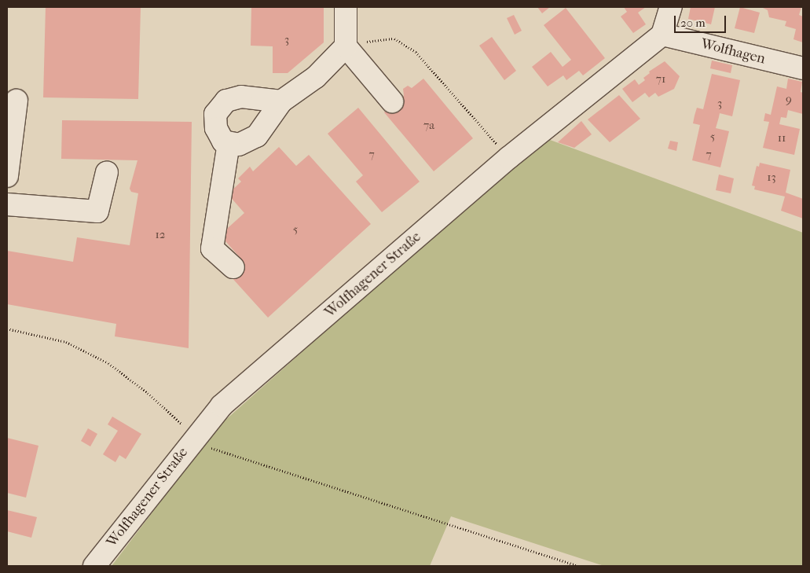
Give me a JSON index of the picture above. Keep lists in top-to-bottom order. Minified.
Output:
{"streets":{"street":["Wolfhagen","Wolfhagener Straße"]},"crossings":[["Wolfhagen","Wolfhagener Straße"]],"house_numbers":["3","71","9","3","7a","5","11","7","7","13","5","12"],"scale_bar":"20 m"}
